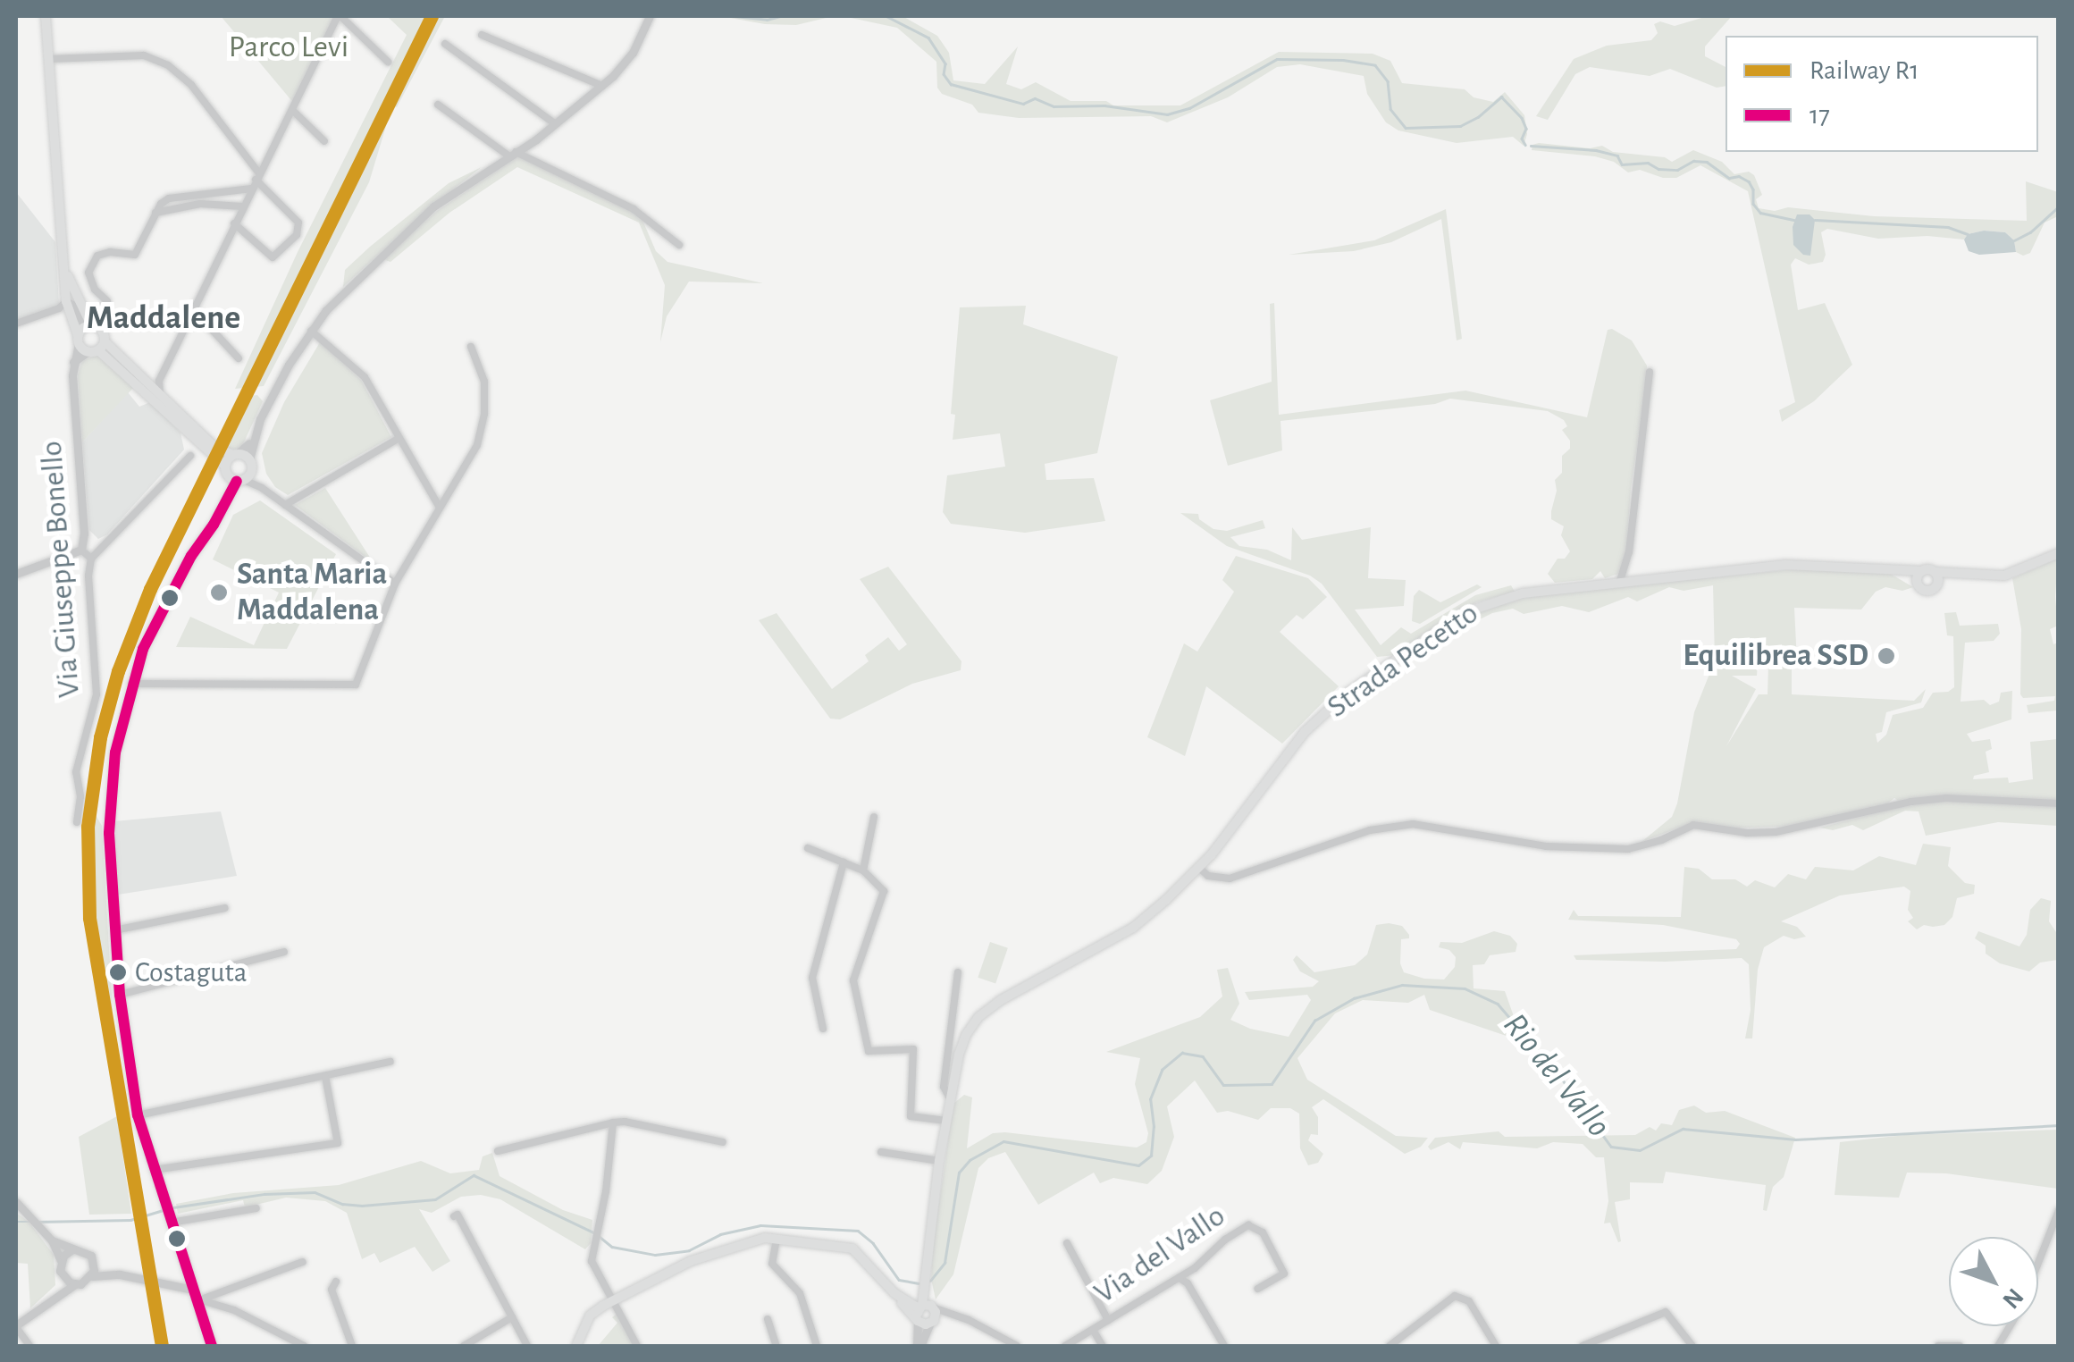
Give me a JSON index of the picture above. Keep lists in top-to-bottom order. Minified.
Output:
{"streets":{"main road":["Strada Pecetto"],"street":["Via Giuseppe Bonello","Via del Vallo"]},"districts":["Maddalene"],"water":["Rio del Vallo"],"parks":["Parco Levi"],"places":["Santa Maria Maddalena","Equilibrea SSD","Costaguta"],"lines":["rail line R1","transit line 17"],"legend":["Railway R1","17"],"north":"bottom right"}
